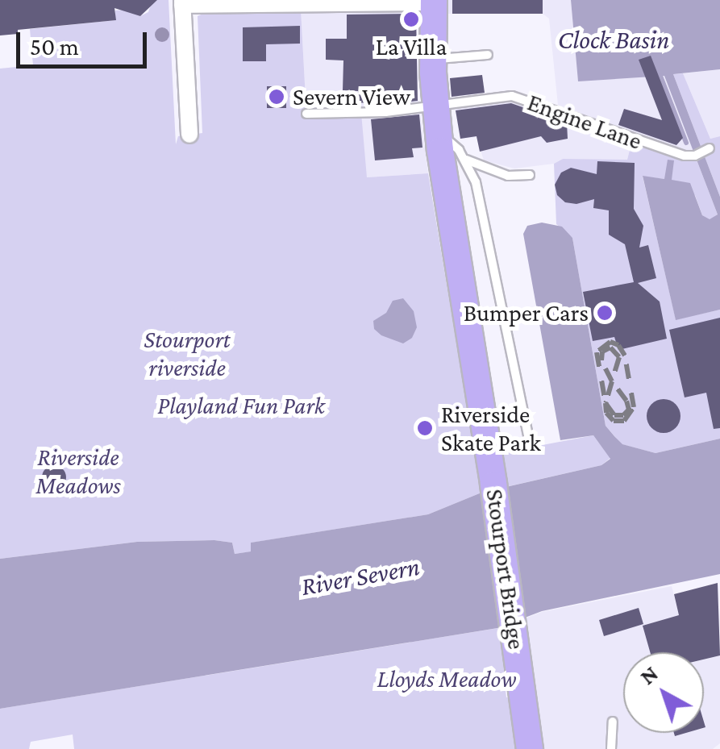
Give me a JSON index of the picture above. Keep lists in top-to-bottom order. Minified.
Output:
{"streets":{"main road":["Stourport Bridge"],"lane":["Engine Lane"]},"crossings":[["Engine Lane","Stourport Bridge"]],"water":["Clock Basin","River Severn"],"parks":["Stourport riverside","Playland Fun Park","Riverside Meadows","Lloyds Meadow"],"places":["La Villa","Severn View","Bumper Cars","Riverside Skate Park"],"scale_bar":"50 m","north":"top left"}
